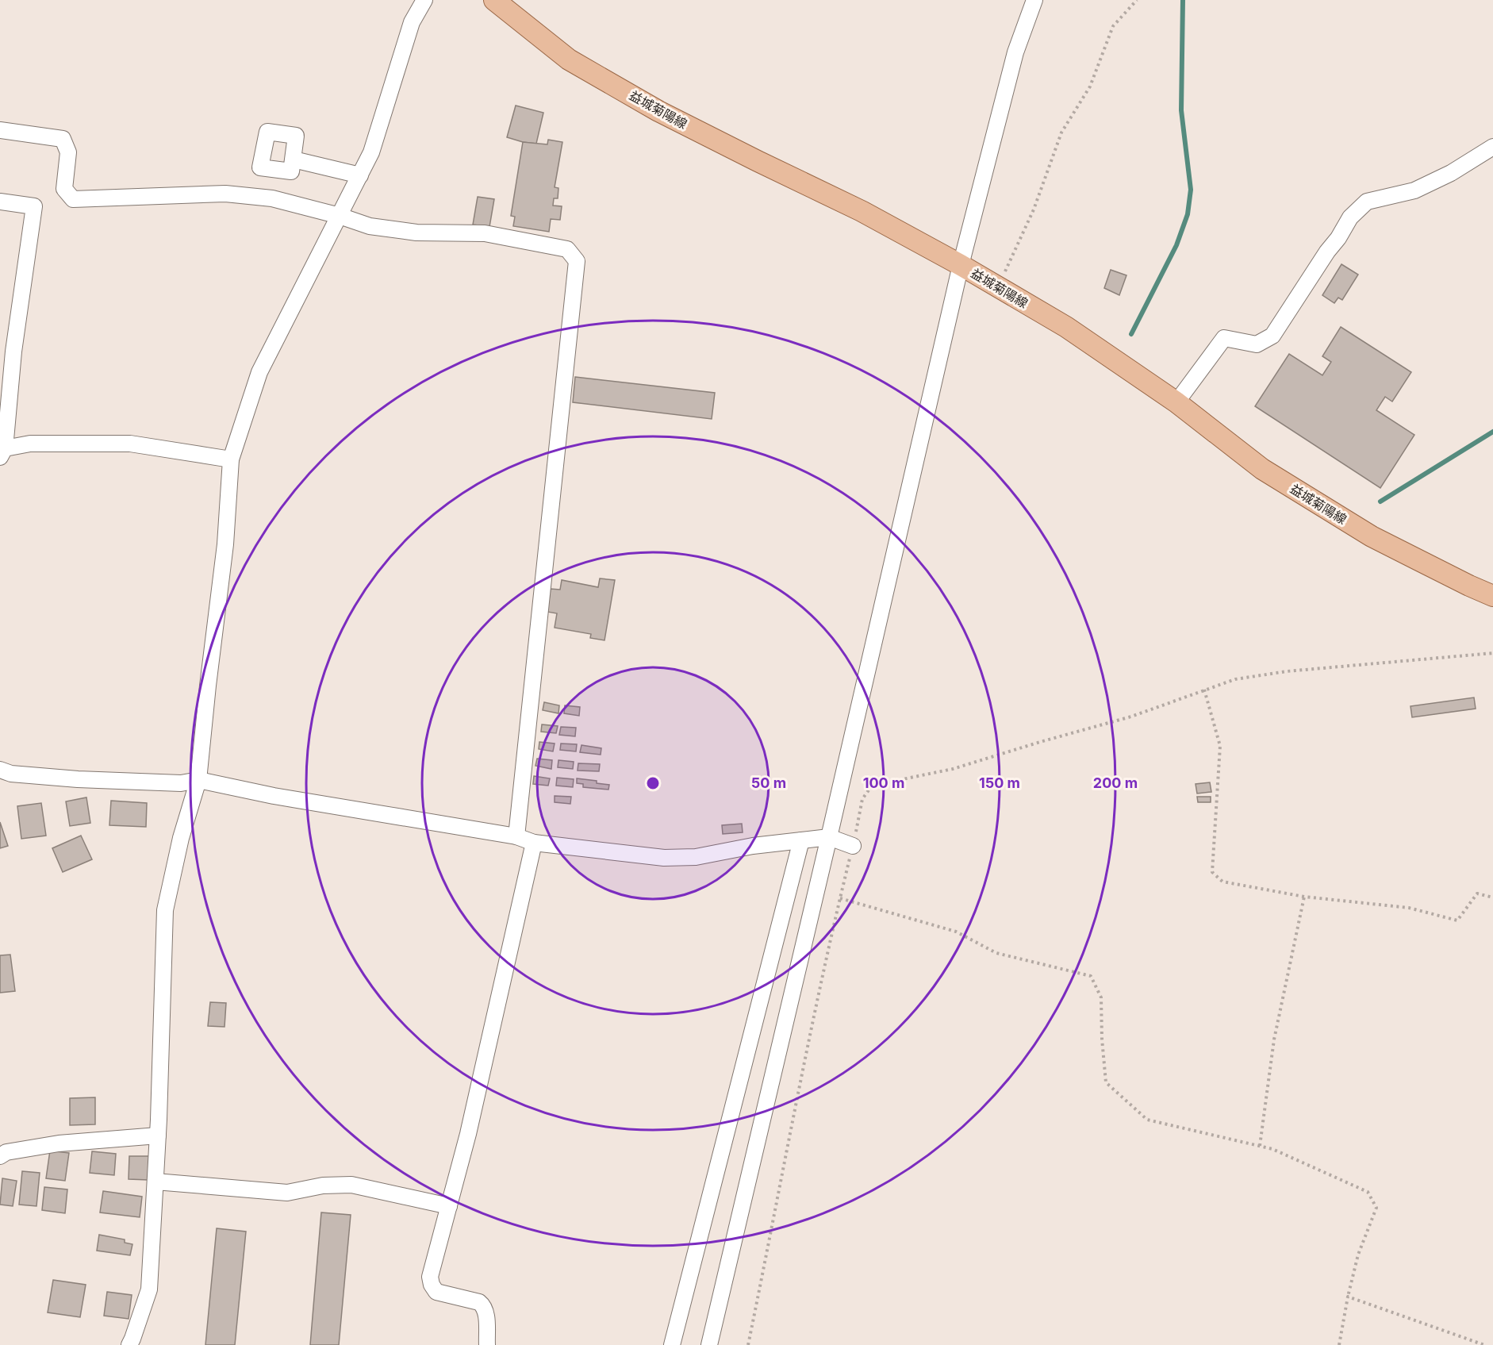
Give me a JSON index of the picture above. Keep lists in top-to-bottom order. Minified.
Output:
{"streets":{"main road":["益城菊陽線"]},"rings":["50 m","100 m","150 m","200 m"]}
